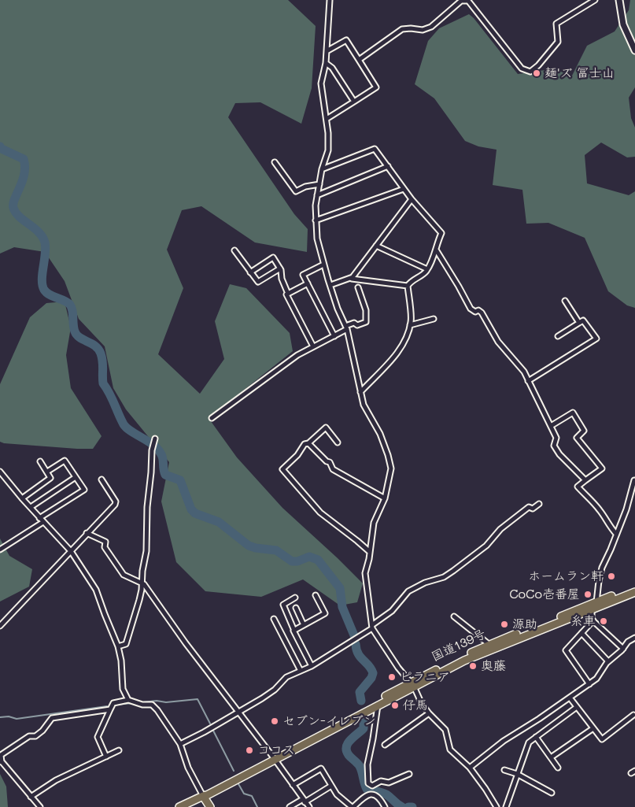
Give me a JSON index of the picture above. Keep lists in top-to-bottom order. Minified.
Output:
{"streets":{"highway":["国道139号"]},"places":["麺'ズ 冨士山","ホームラン軒","CoCo壱番屋","糸車","源助","奥藤","ピラニア","仔馬","セブン-イレブン","ココス"]}
